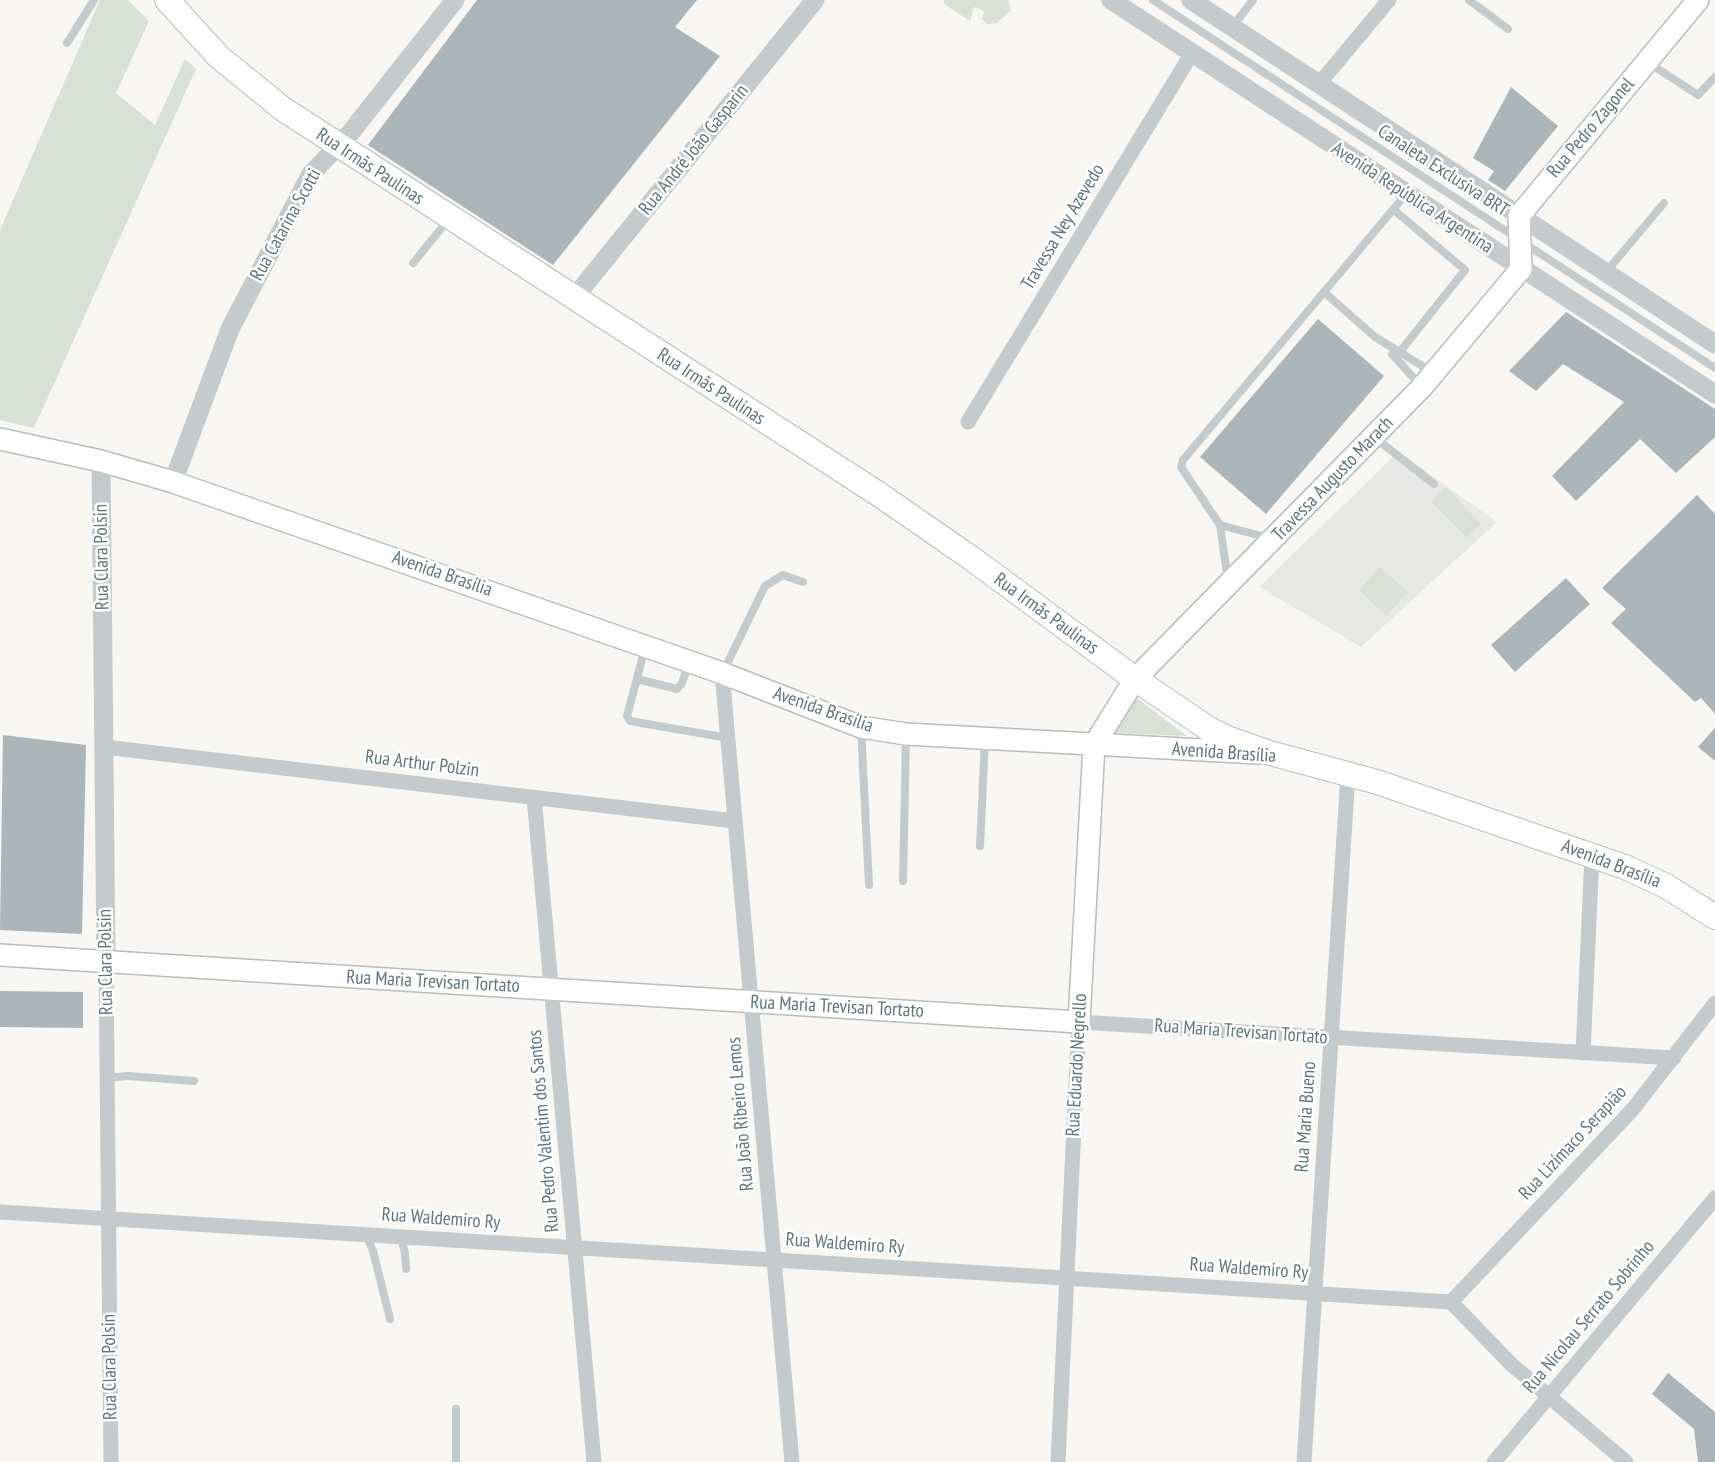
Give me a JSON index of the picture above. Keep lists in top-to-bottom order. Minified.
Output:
{"streets":{"main road":["Rua Pedro Zagonel","Rua Irmãs Paulinas","Travessa Augusto Marach","Avenida Brasília","Rua Maria Trevisan Tortato","Rua Eduardo Negrello"],"street":["Rua André João Gasparin","Avenida República Argentina","Rua Catarina Scotti","Travessa Ney Azevedo","Rua Clara Polsin","Rua Arthur Polzin","Rua João Ribeiro Lemos","Rua Maria Bueno","Rua Pedro Valentim dos Santos","Rua Lizímaco Serapião","Rua Waldemiro Ry","Rua Nicolau Serrato Sobrinho"],"lane":["Canaleta Exclusiva BRT"]},"crossings":[["Rua André João Gasparin","Rua Irmãs Paulinas"],["Rua Irmãs Paulinas","Rua Catarina Scotti"],["Rua Irmãs Paulinas","Travessa Augusto Marach"],["Rua Irmãs Paulinas","Avenida Brasília"],["Rua Irmãs Paulinas","Rua Eduardo Negrello"],["Avenida República Argentina","Travessa Ney Azevedo"],["Avenida República Argentina","Travessa Augusto Marach"],["Rua Catarina Scotti","Avenida Brasília"],["Travessa Augusto Marach","Rua Eduardo Negrello"],["Rua Clara Polsin","Avenida Brasília"],["Rua Clara Polsin","Rua Arthur Polzin"],["Rua Clara Polsin","Rua Maria Trevisan Tortato"],["Rua Clara Polsin","Rua Waldemiro Ry"],["Avenida Brasília","Rua Eduardo Negrello"],["Avenida Brasília","Rua João Ribeiro Lemos"],["Avenida Brasília","Rua Maria Bueno"],["Rua Arthur Polzin","Rua João Ribeiro Lemos"],["Rua Arthur Polzin","Rua Pedro Valentim dos Santos"],["Rua Maria Trevisan Tortato","Rua Eduardo Negrello"],["Rua Maria Trevisan Tortato","Rua João Ribeiro Lemos"],["Rua Maria Trevisan Tortato","Rua Maria Bueno"],["Rua Maria Trevisan Tortato","Rua Pedro Valentim dos Santos"],["Rua Maria Trevisan Tortato","Rua Lizímaco Serapião"],["Rua Eduardo Negrello","Rua Waldemiro Ry"],["Rua João Ribeiro Lemos","Rua Waldemiro Ry"],["Rua Maria Bueno","Rua Waldemiro Ry"],["Rua Pedro Valentim dos Santos","Rua Waldemiro Ry"],["Rua Lizímaco Serapião","Rua Waldemiro Ry"]]}
